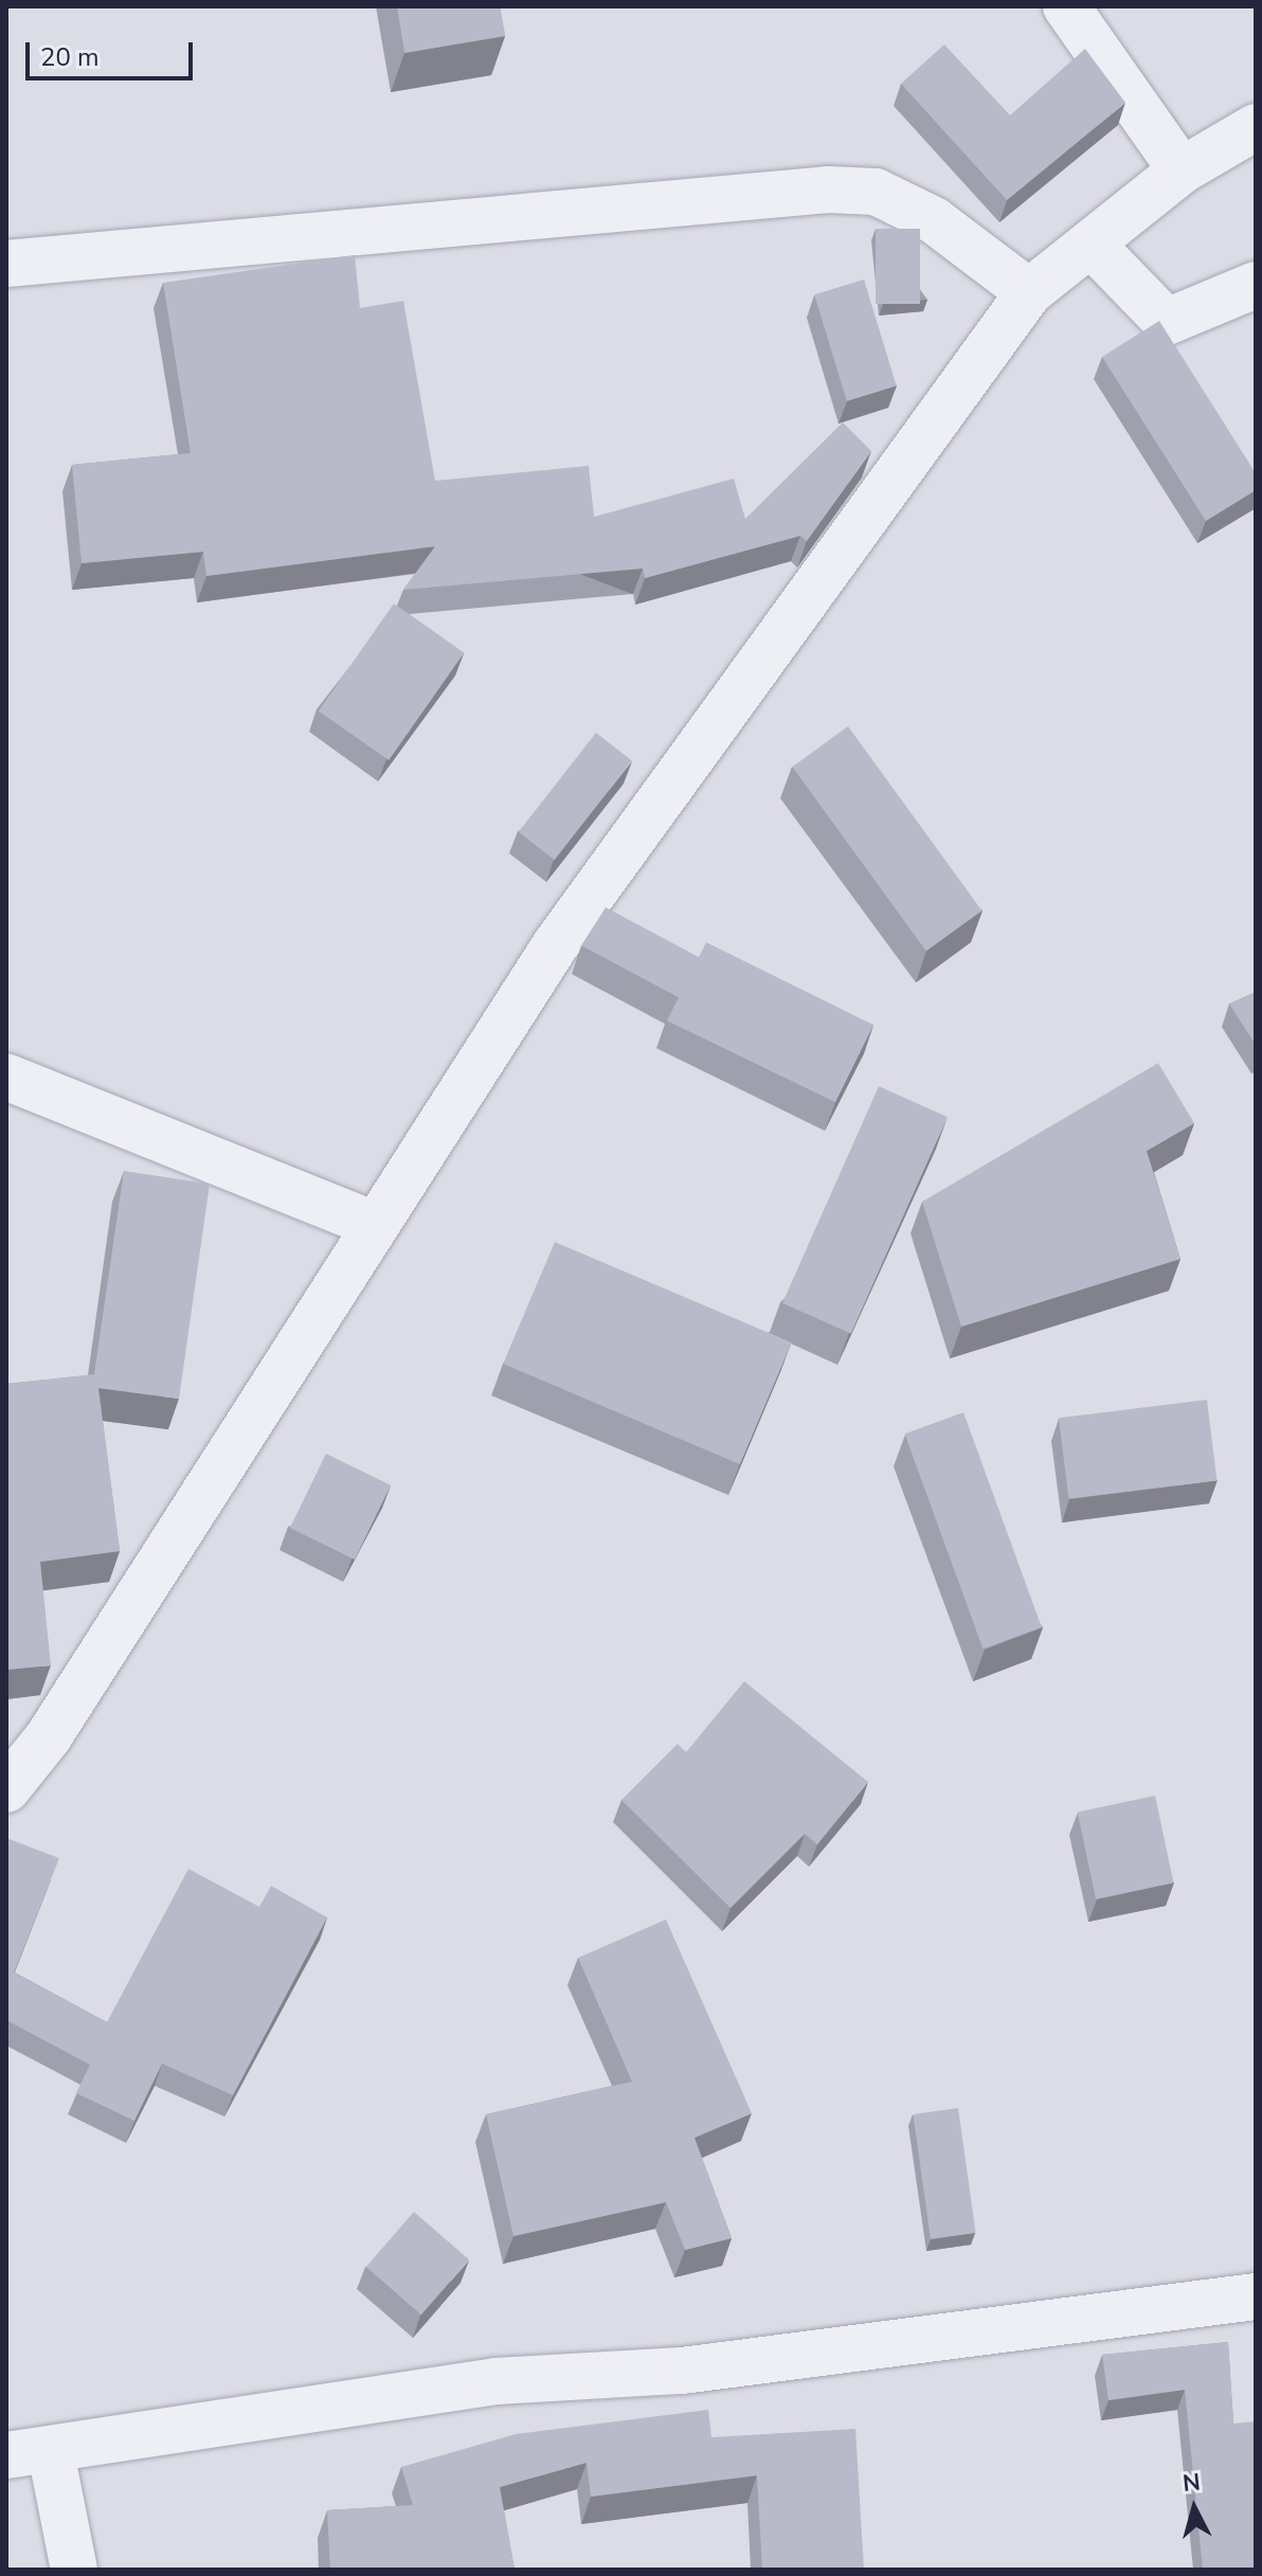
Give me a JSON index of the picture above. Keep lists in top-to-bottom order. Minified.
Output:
{"scale_bar":"20 m","north":"top"}
